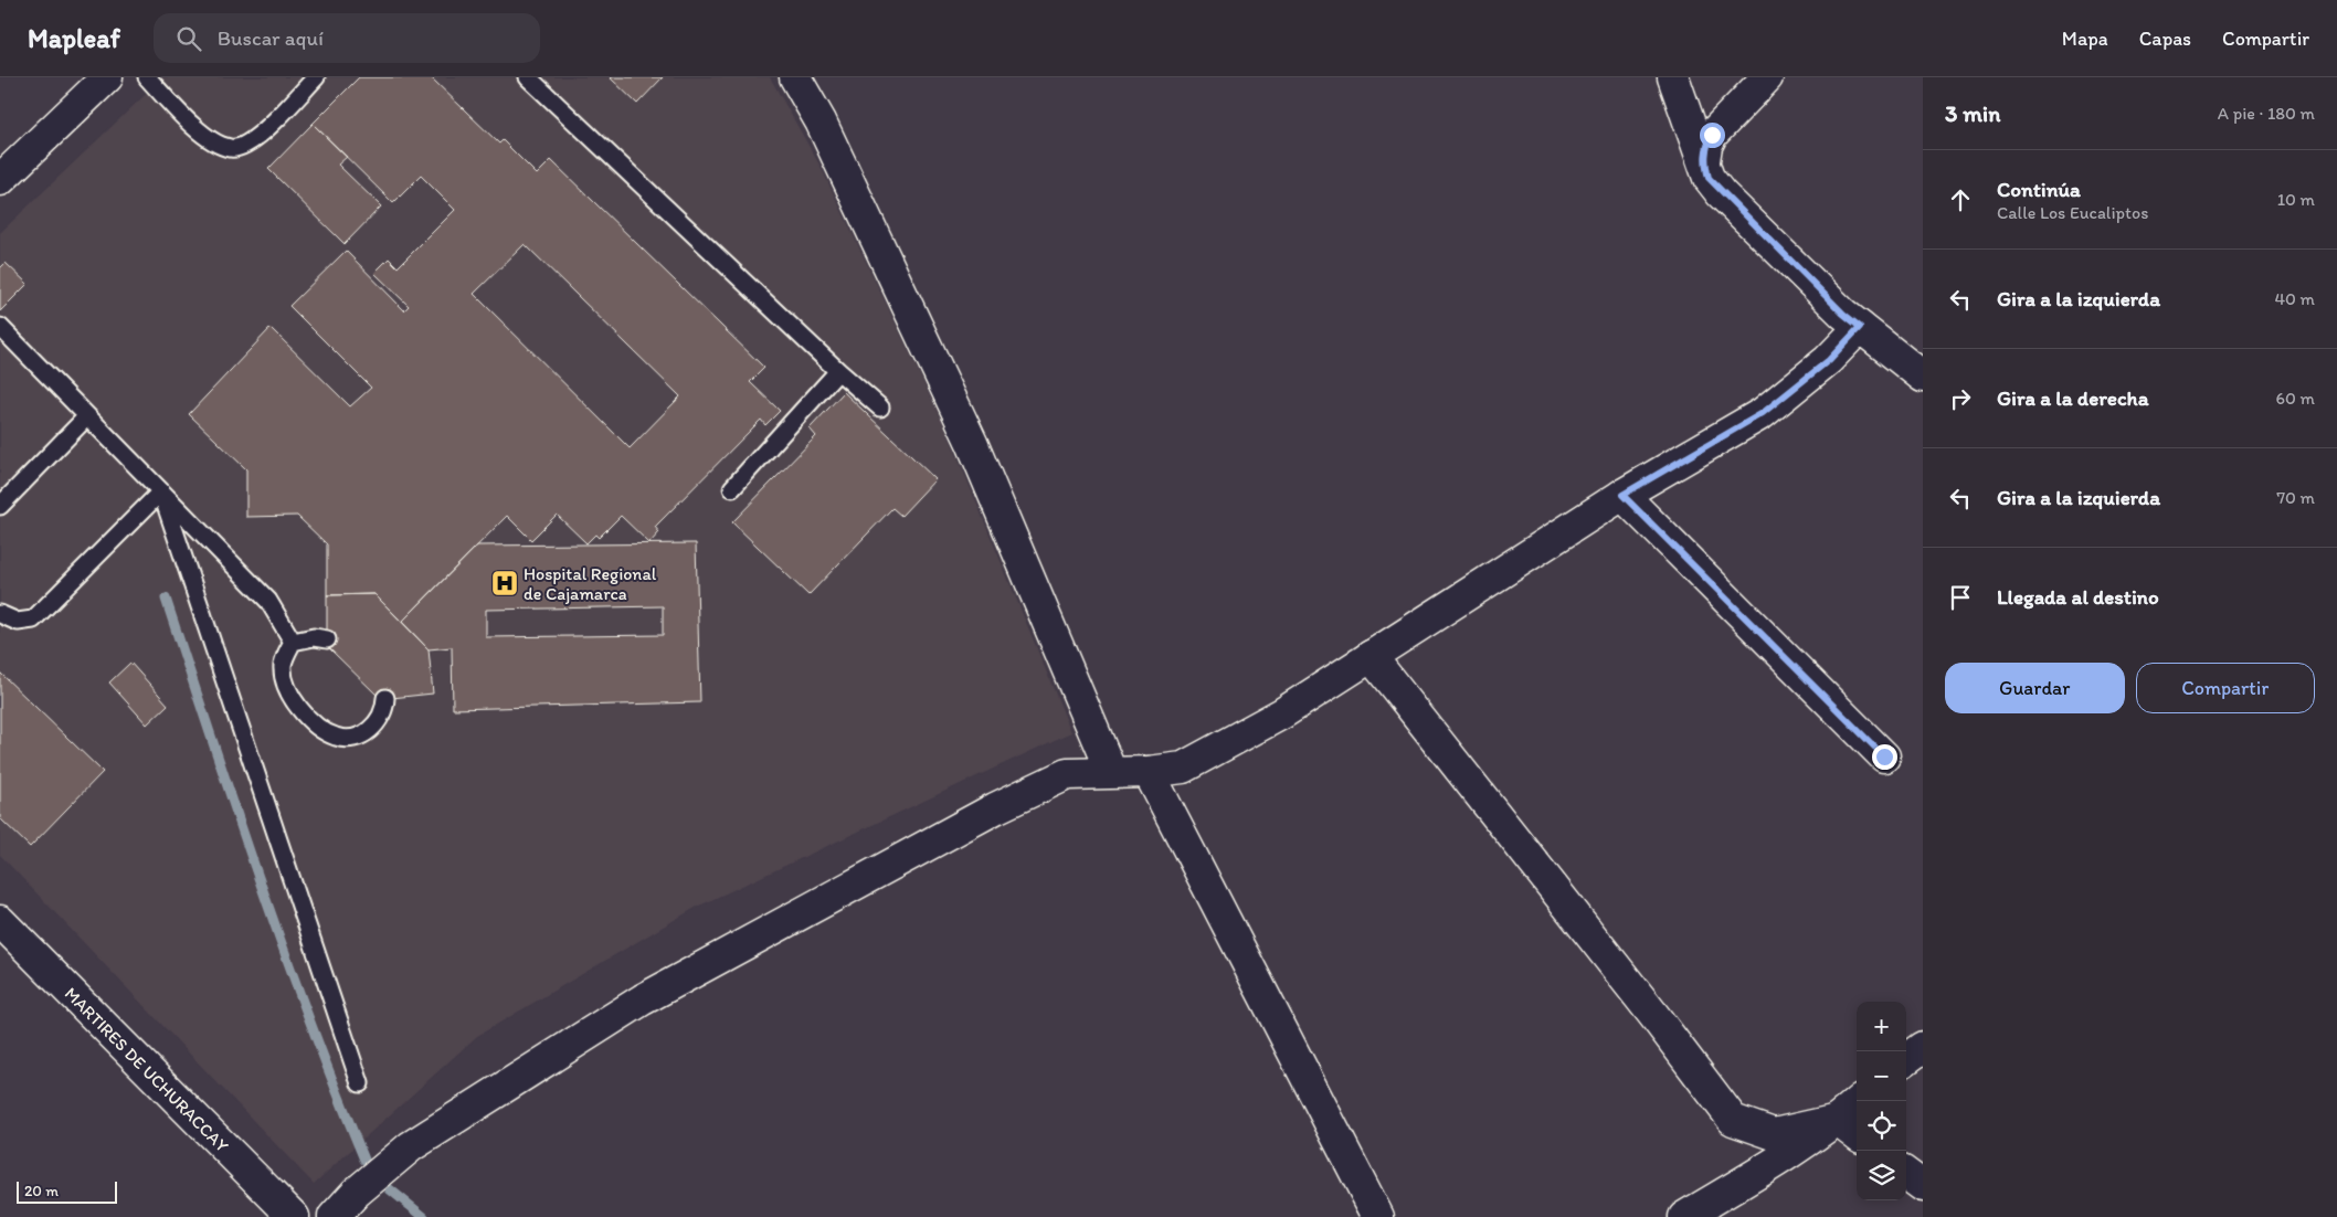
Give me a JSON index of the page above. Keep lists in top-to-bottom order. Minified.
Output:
{"streets":{"street":["MARTIRES DE UCHURACCAY"]},"places":{"hospital":["Hospital Regional de Cajamarca"]},"scale_bar":"20 m","page":{"header":"Mapleaf","search":"Buscar aquí","nav":["Mapa","Capas","Compartir"],"heading":["3 min","A pie · 180 m"],"list":[["Continúa","Calle Los Eucaliptos","10 m"],["Gira a la izquierda","40 m"],["Gira a la derecha","60 m"],["Gira a la izquierda","70 m"],"Llegada al destino"],"buttons":["Guardar","Compartir"],"map_buttons":["+","−"],"scale":"20 m"}}
